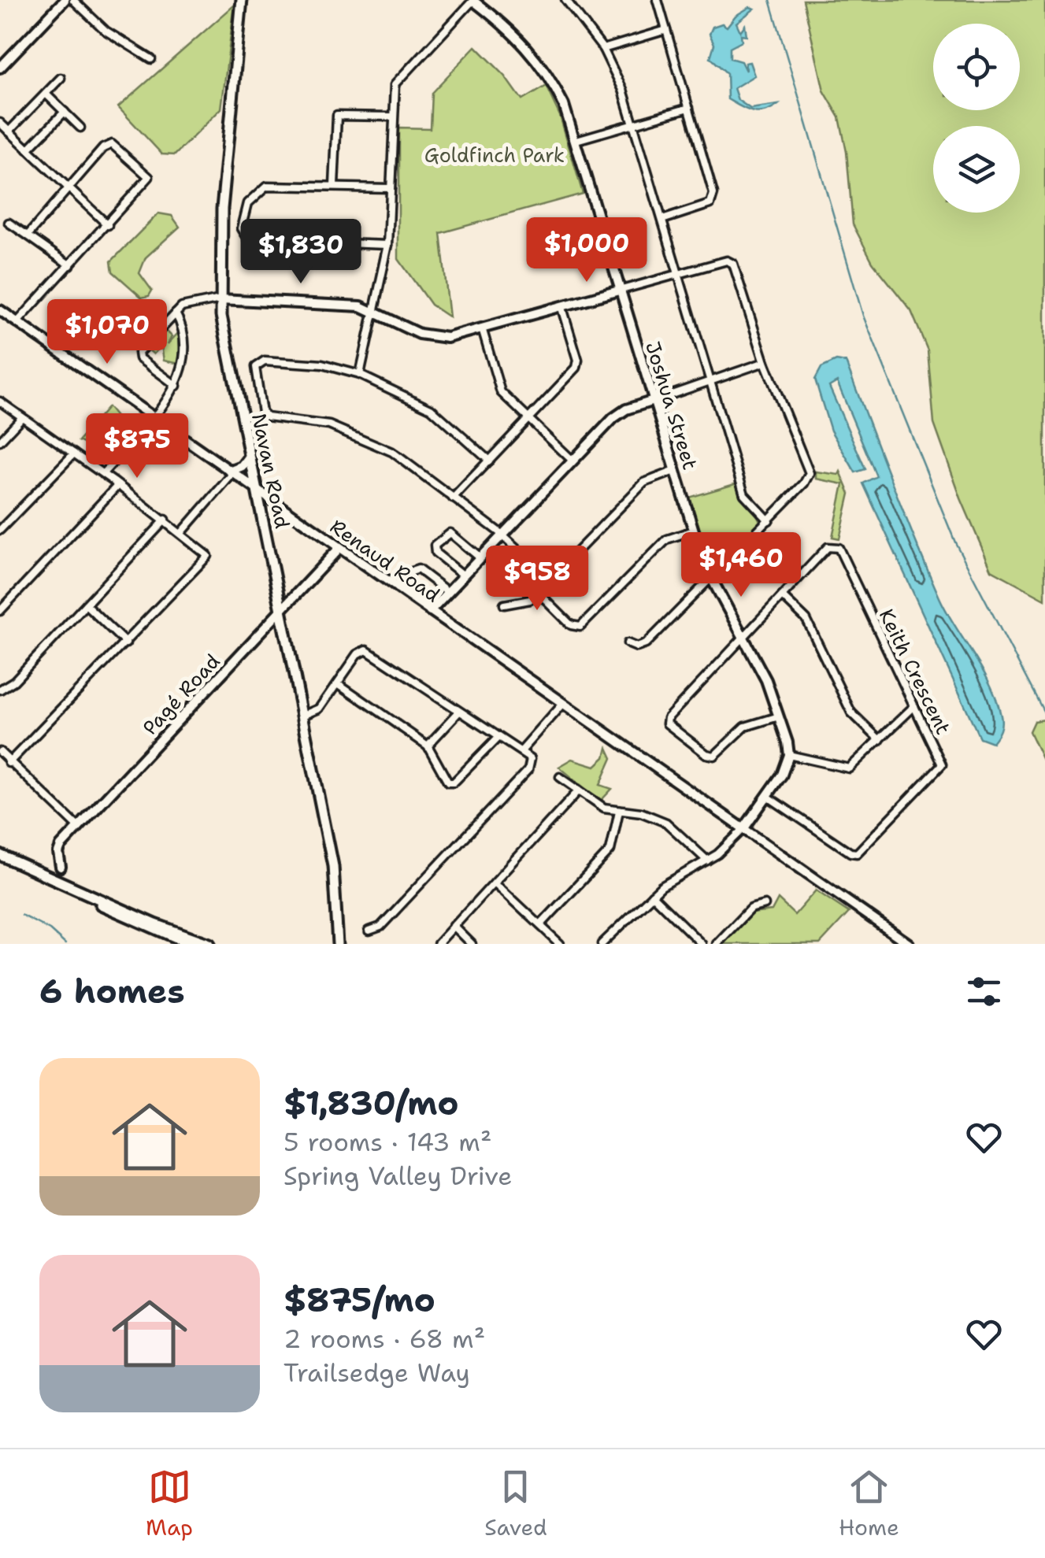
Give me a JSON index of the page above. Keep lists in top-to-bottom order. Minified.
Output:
{"streets":{"main road":["Navan Road"],"street":["Joshua Street","Renaud Road","Keith Crescent","Pagé Road"]},"crossings":[["Joshua Street","Keith Crescent"],["Navan Road","Renaud Road"],["Navan Road","Pagé Road"],["Renaud Road","Pagé Road"]],"parks":["Goldfinch Park"],"page":{"price":["$1,000","$1,830","$1,070","$875","$1,460","$958"],"heading":"6 homes","list":[{"name":"$1,830/mo","note":"5 rooms · 143 m² · Spring Valley Drive"},{"name":"$875/mo","note":"2 rooms · 68 m² · Trailsedge Way"}],"tabs":["Map","Saved","Home"]}}
